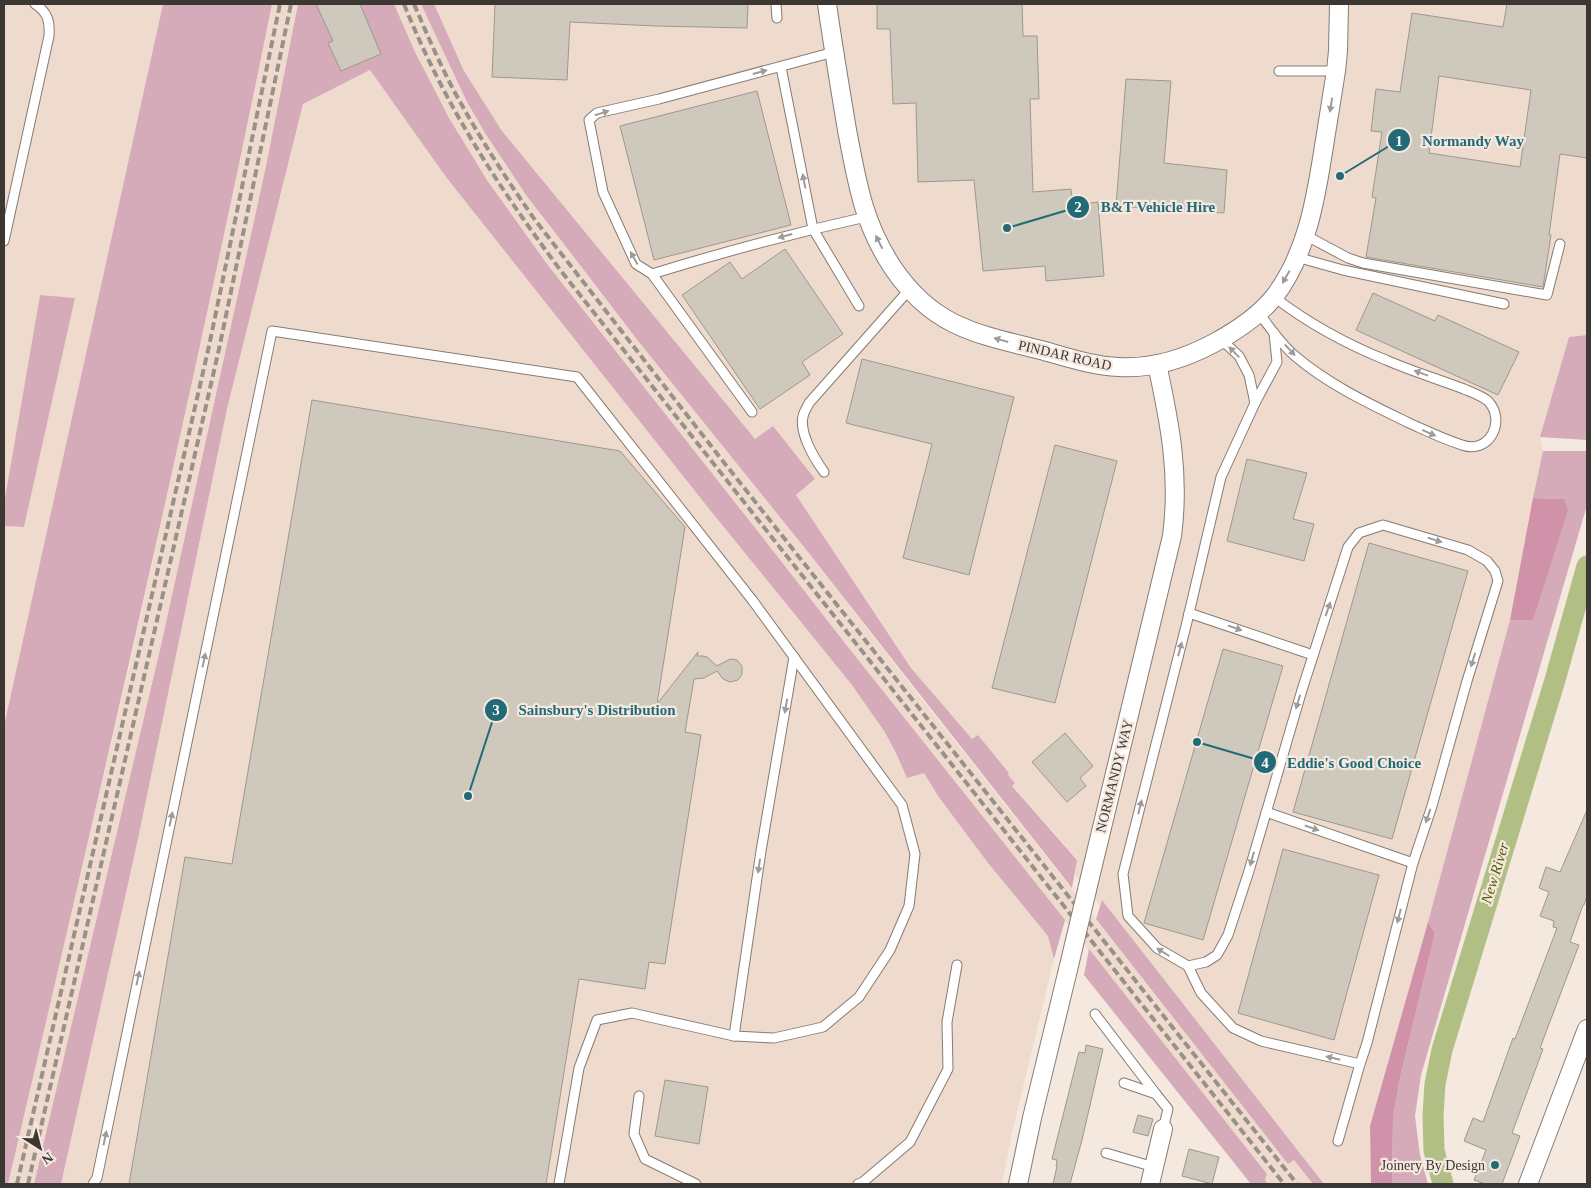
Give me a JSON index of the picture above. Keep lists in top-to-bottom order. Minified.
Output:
{"streets":{"street":["PINDAR ROAD","NORMANDY WAY"]},"crossings":[["PINDAR ROAD","NORMANDY WAY"]],"water":["New River"],"places":["Normandy Way","B&T Vehicle Hire","Eddie's Good Choice","Sainsbury's Distribution","Joinery By Design"],"north":"bottom right"}
